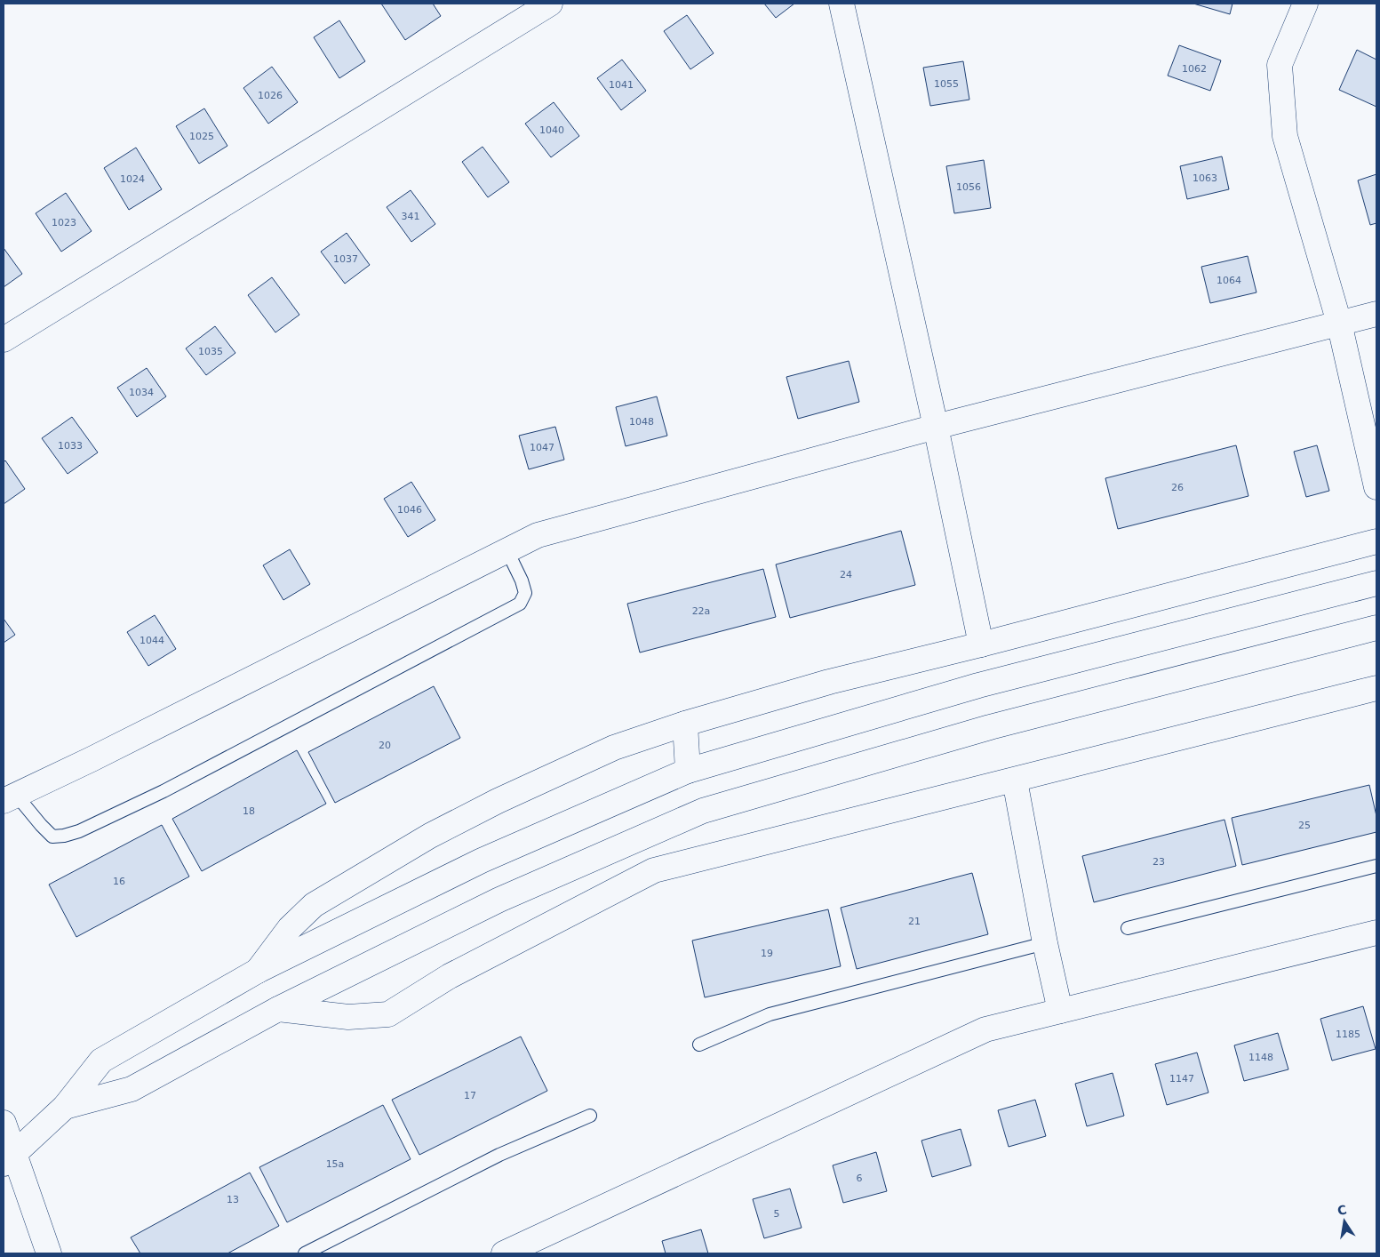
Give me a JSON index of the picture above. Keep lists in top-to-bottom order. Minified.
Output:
{"house_numbers":["1062","1055","1041","1026","1040","1025","1063","1024","1056","341","1023","1037","1064","1035","1034","1048","1033","1047","26","1046","24","22а","1044","20","18","25","23","16","21","19","1185","1148","1147","17","15а","6","13","5"],"north":"top"}
